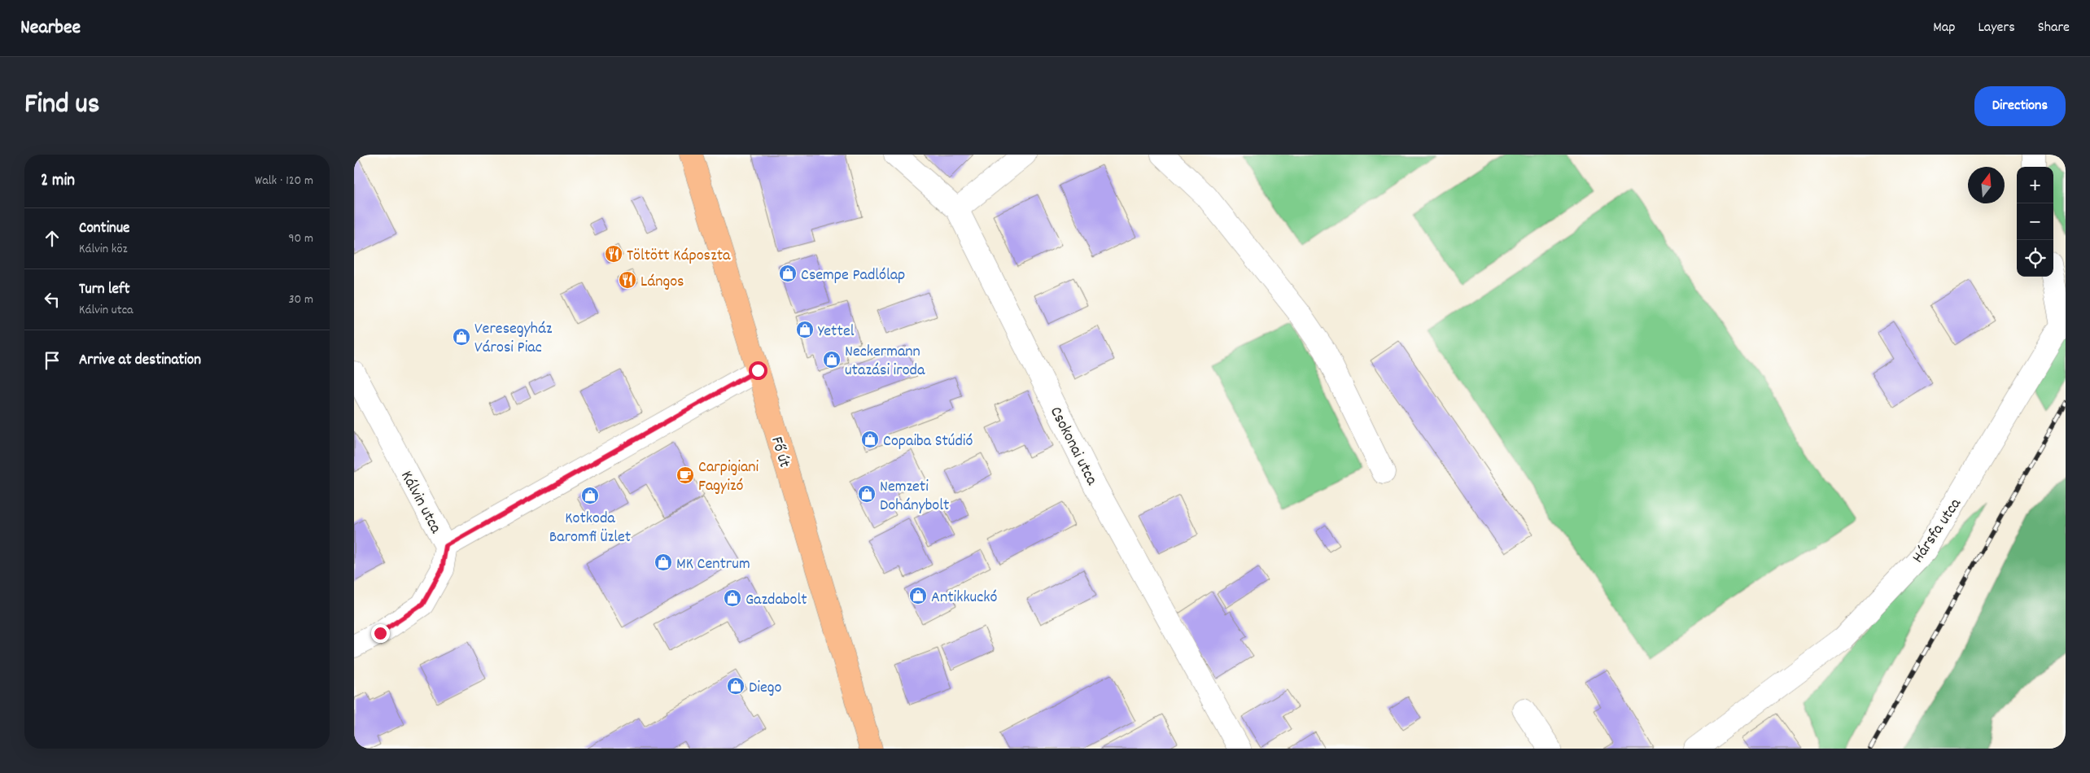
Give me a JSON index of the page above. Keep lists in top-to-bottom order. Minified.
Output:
{"streets":{"main road":["Fő út"],"street":["Csokonai utca","Kálvin utca","Hársfa utca"]},"places":{"restaurant":["Töltött Káposzta","Lángos"],"shop":["Csempe Padlólap","Yettel","Veresegyház Városi Piac","Neckermann utazási iroda","Copaiba Stúdió","Nemzeti Dohánybolt","Kotkoda Baromfi Üzlet","MK Centrum","Antikkuckó","Gazdabolt","Diego"],"cafe":["Carpigiani Fagyizó"]},"north":"top","page":{"header":"Nearbee","nav":["Map","Layers","Share"],"title":"Find us","buttons":"Directions","heading":["2 min","Walk · 120 m"],"map_buttons":["+","−"],"list":[["Continue","Kálvin köz","90 m"],["Turn left","Kálvin utca","30 m"],"Arrive at destination"]}}
